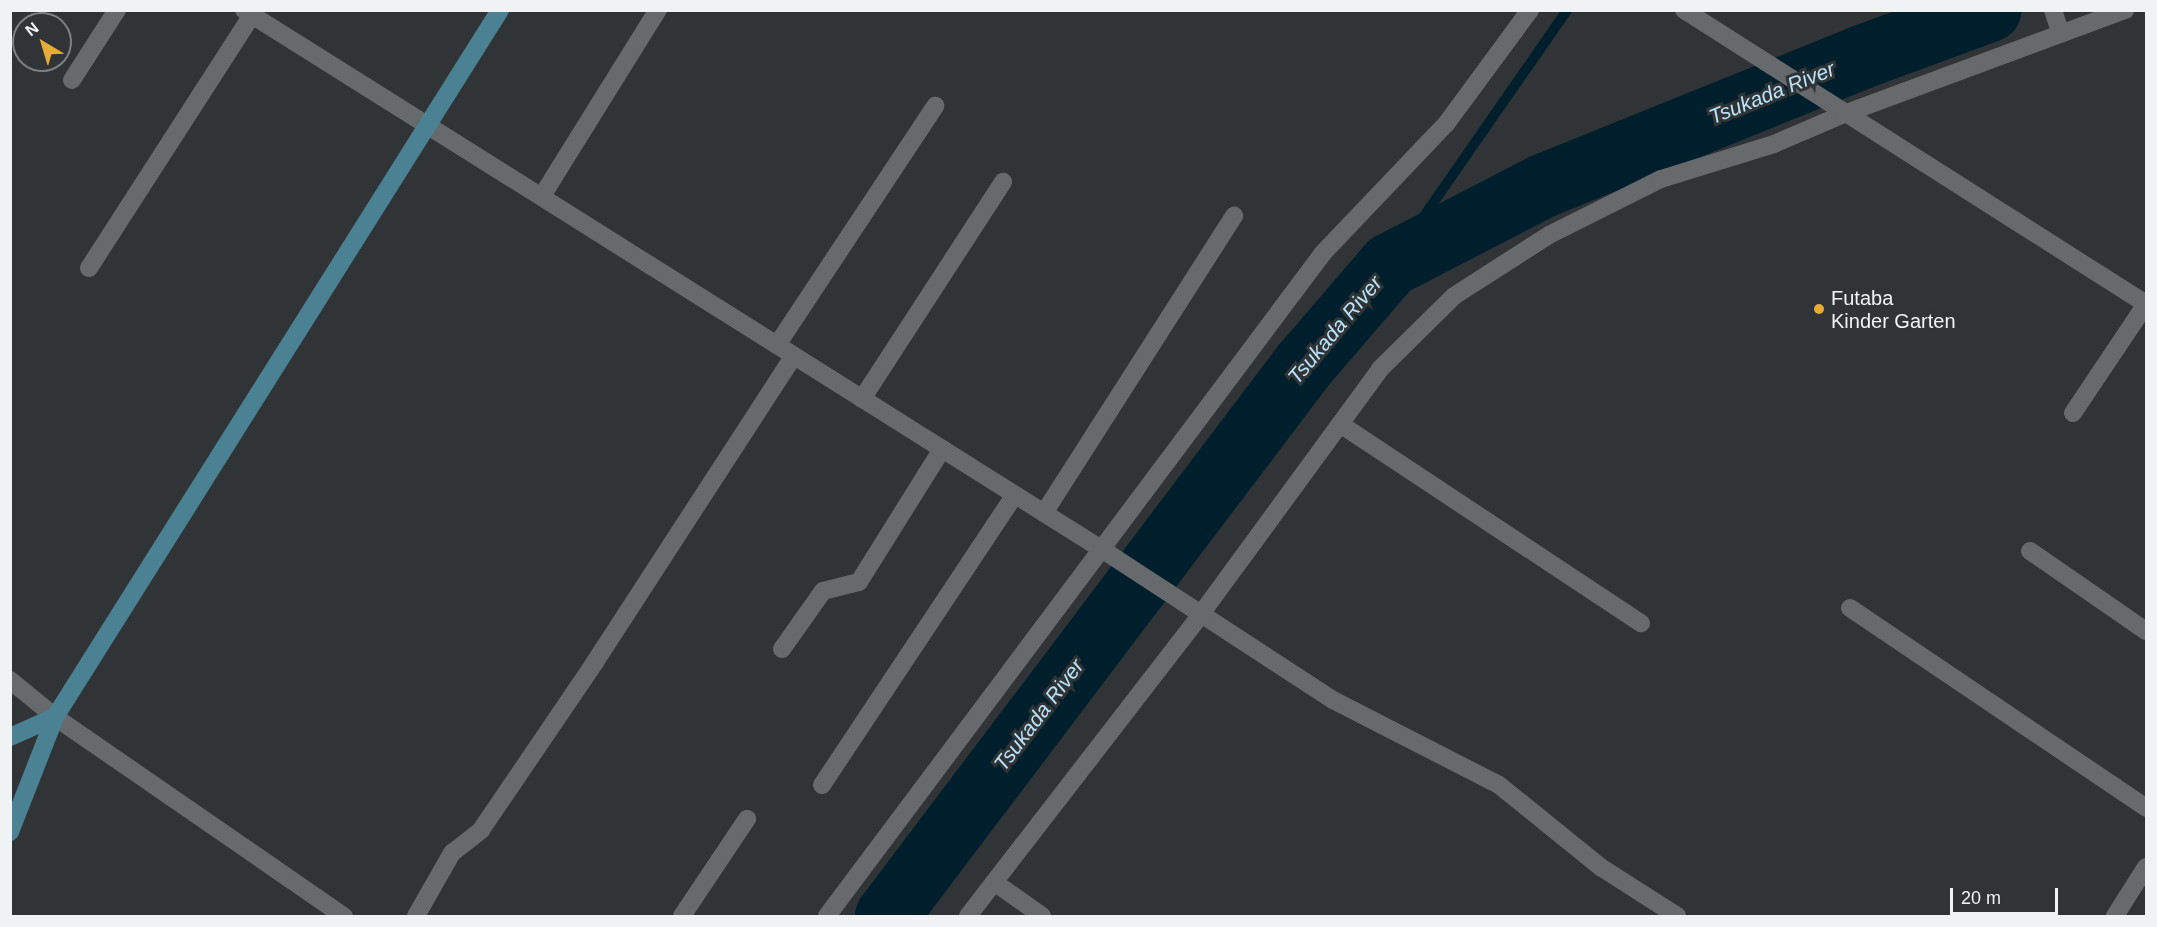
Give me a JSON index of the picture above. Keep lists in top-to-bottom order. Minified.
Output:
{"water":["Tsukada River"],"places":["Futaba Kinder Garten"],"scale_bar":"20 m","north":"top left"}
